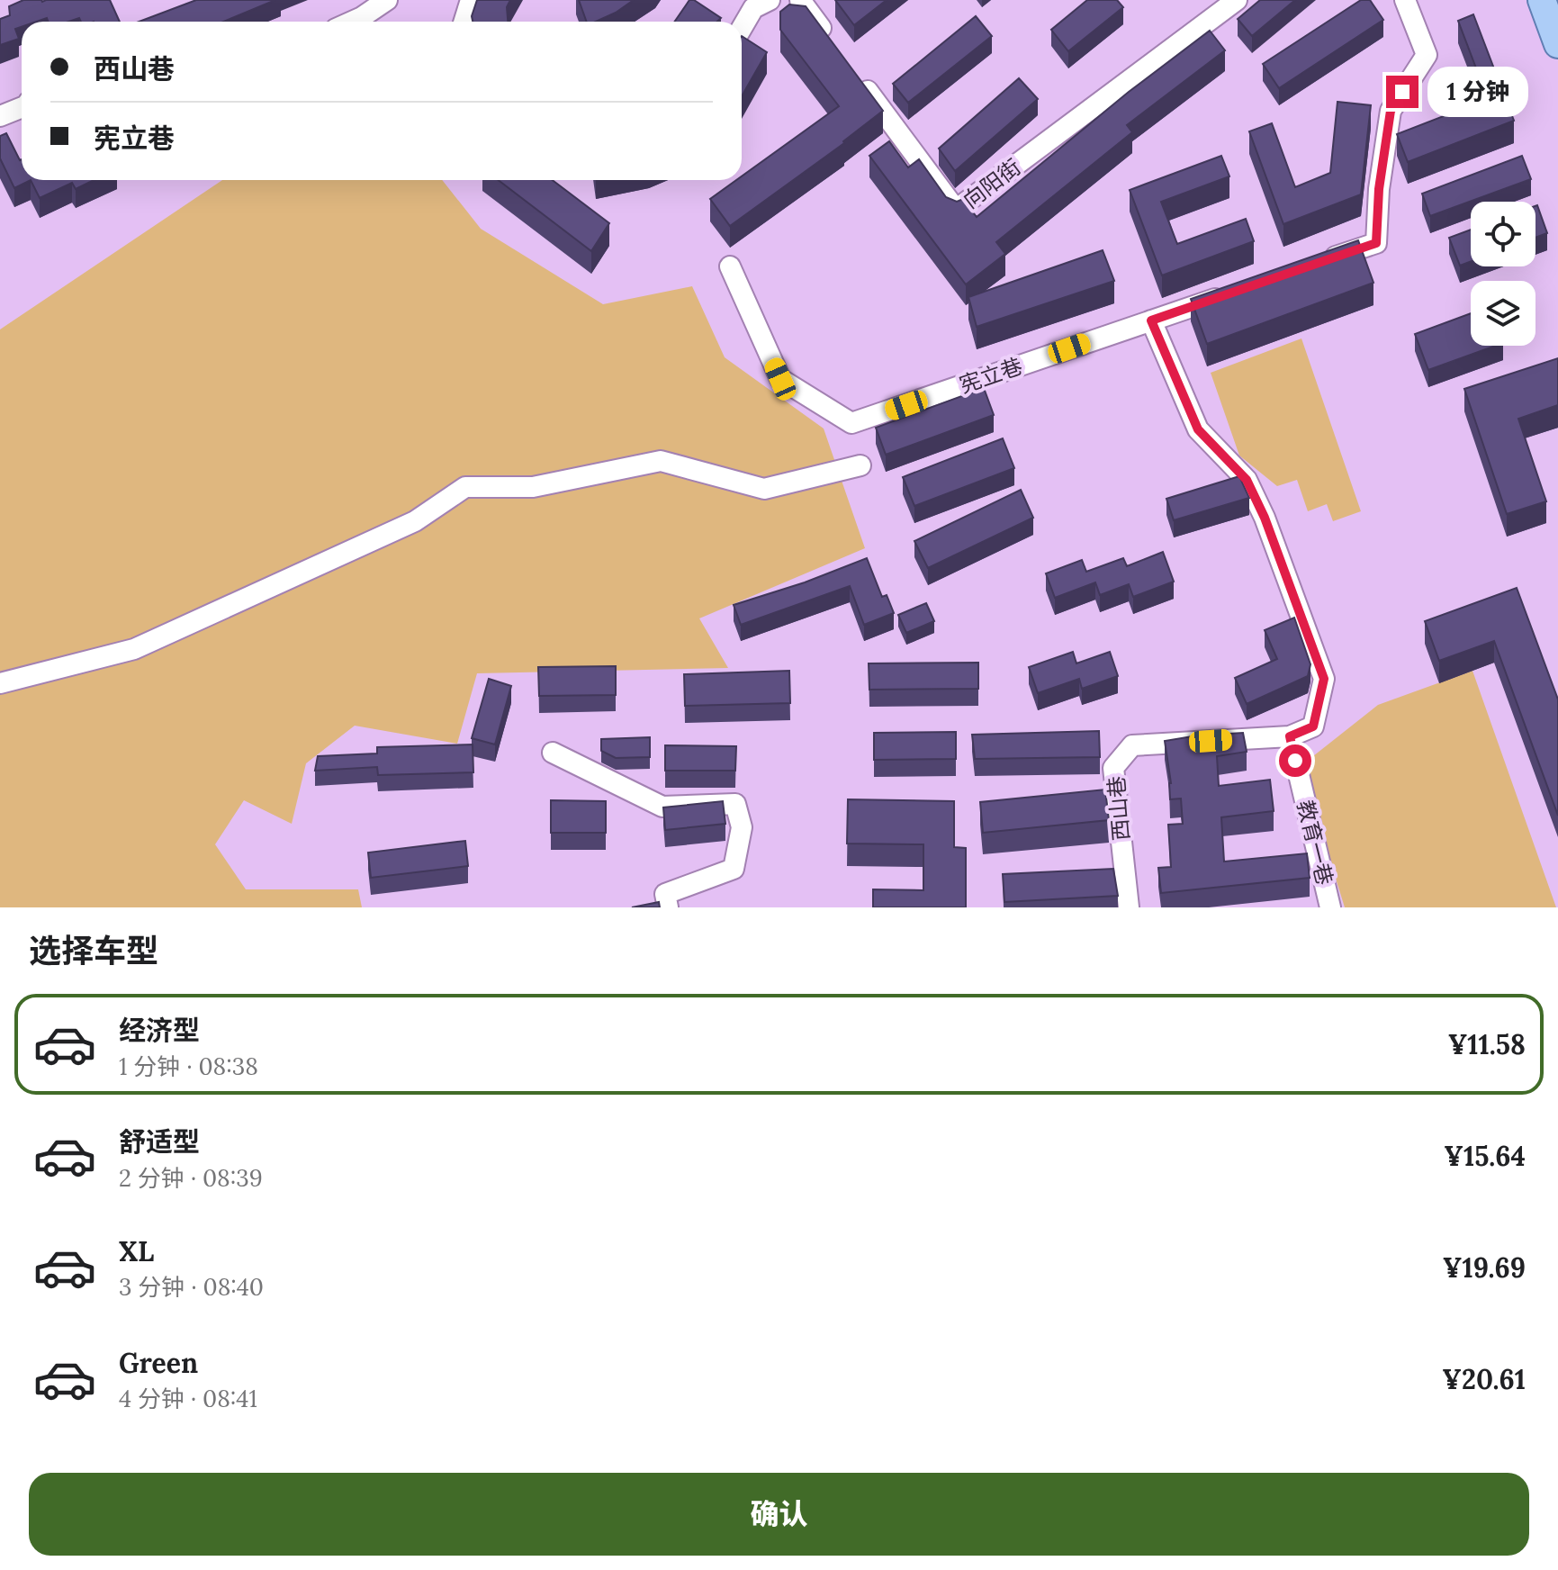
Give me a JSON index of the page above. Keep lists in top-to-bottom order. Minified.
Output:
{"streets":{"street":["向阳街","宪立巷","西山巷","教育一巷"]},"crossings":[["西山巷","教育一巷"]],"page":{"banner":["西山巷","宪立巷"],"bubble":"1 分钟","heading":"选择车型","list":[{"name":"经济型","note":"1 分钟 · 08:38","value":"¥11.58"},{"name":"舒适型","note":"2 分钟 · 08:39","value":"¥15.64"},{"name":"XL","note":"3 分钟 · 08:40","value":"¥19.69"},{"name":"Green","note":"4 分钟 · 08:41","value":"¥20.61"}],"buttons":"确认"}}
